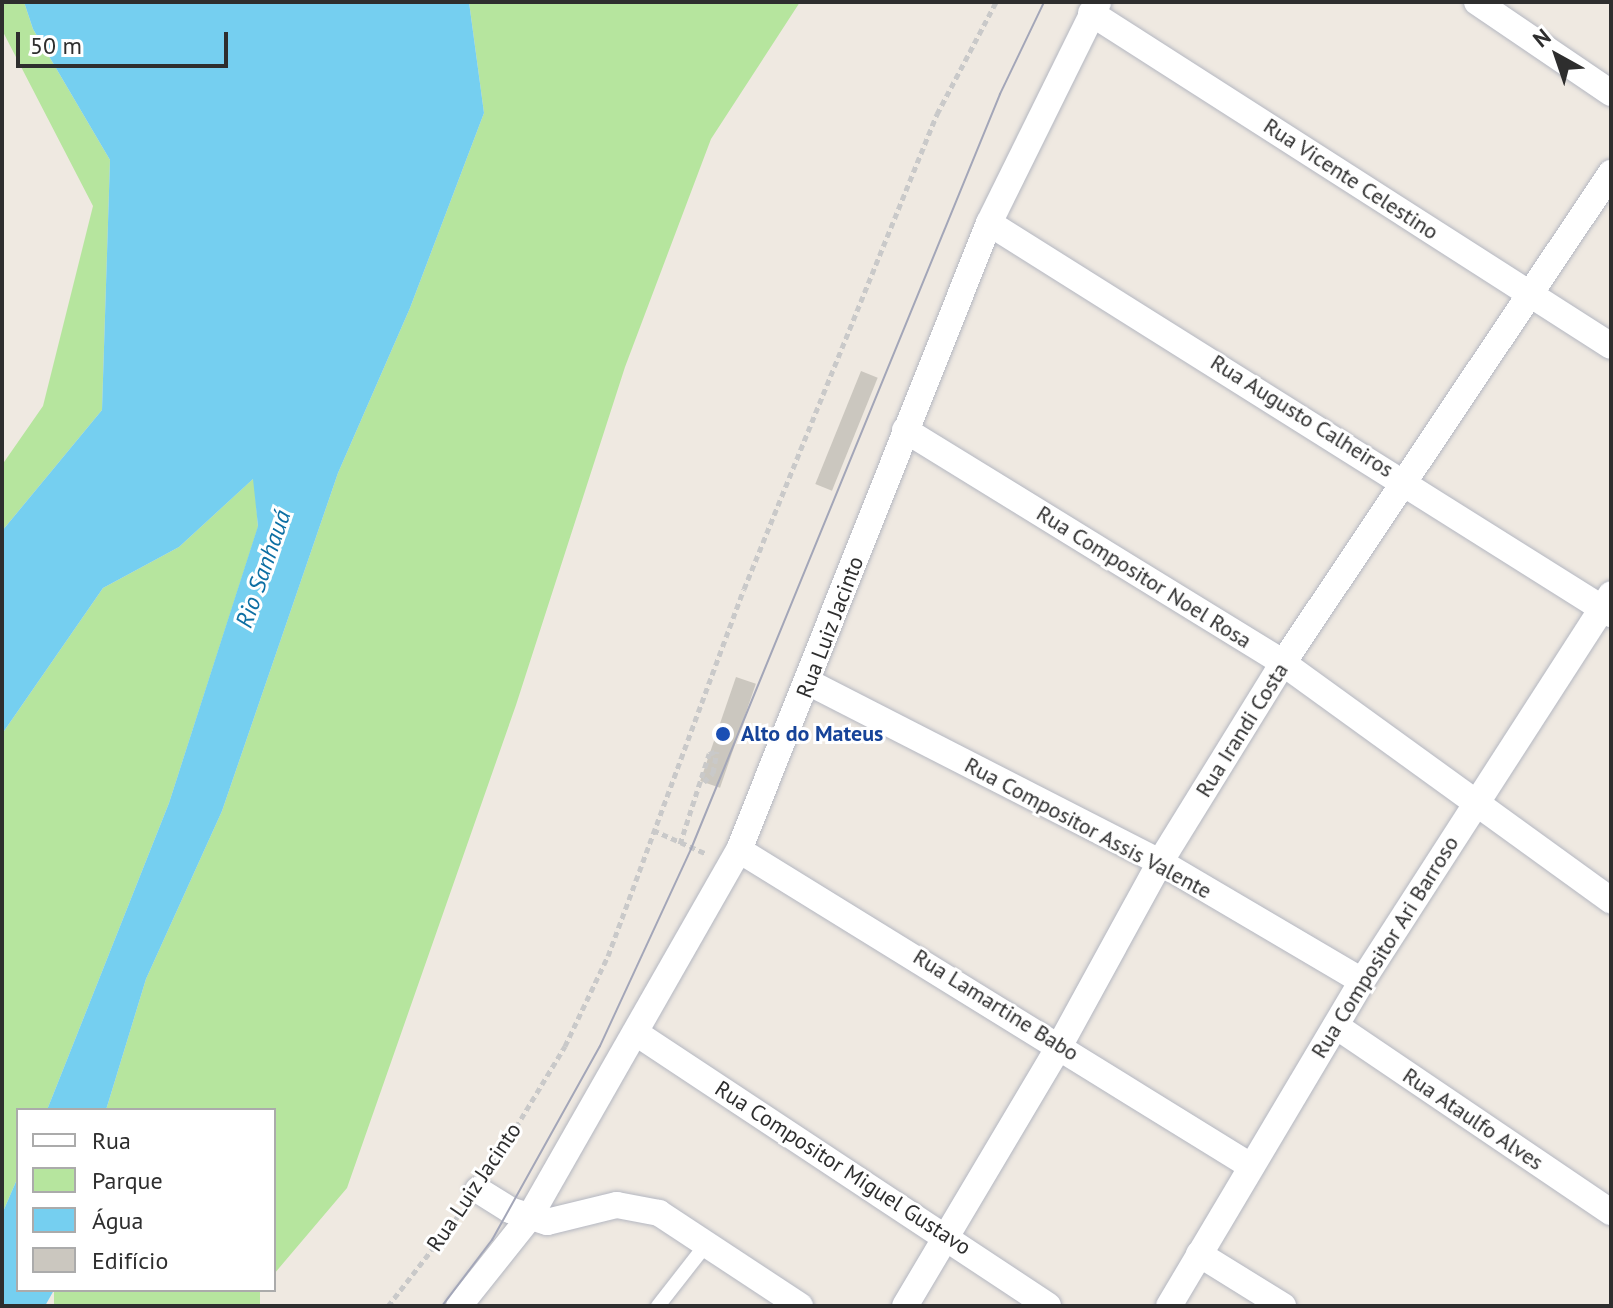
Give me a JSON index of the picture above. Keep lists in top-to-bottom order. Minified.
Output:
{"streets":{"street":["Rua Vicente Celestino","Rua Augusto Calheiros","Rua Compositor Noel Rosa","Rua Luiz Jacinto","Rua Irandi Costa","Rua Compositor Assis Valente","Rua Compositor Ari Barroso","Rua Lamartine Babo","Rua Ataulfo Alves","Rua Compositor Miguel Gustavo"]},"crossings":[["Rua Vicente Celestino","Rua Luiz Jacinto"],["Rua Vicente Celestino","Rua Irandi Costa"],["Rua Augusto Calheiros","Rua Luiz Jacinto"],["Rua Augusto Calheiros","Rua Irandi Costa"],["Rua Augusto Calheiros","Rua Compositor Ari Barroso"],["Rua Compositor Noel Rosa","Rua Luiz Jacinto"],["Rua Compositor Noel Rosa","Rua Irandi Costa"],["Rua Compositor Noel Rosa","Rua Compositor Ari Barroso"],["Rua Luiz Jacinto","Rua Compositor Assis Valente"],["Rua Luiz Jacinto","Rua Lamartine Babo"],["Rua Luiz Jacinto","Rua Compositor Miguel Gustavo"],["Rua Irandi Costa","Rua Compositor Assis Valente"],["Rua Irandi Costa","Rua Lamartine Babo"],["Rua Irandi Costa","Rua Compositor Miguel Gustavo"],["Rua Compositor Assis Valente","Rua Compositor Ari Barroso"],["Rua Compositor Ari Barroso","Rua Lamartine Babo"],["Rua Compositor Ari Barroso","Rua Ataulfo Alves"]],"water":["Rio Sanhauá"],"places":["Alto do Mateus"],"legend":["Rua","Parque","Água","Edifício"],"scale_bar":"50 m","north":"top left"}
